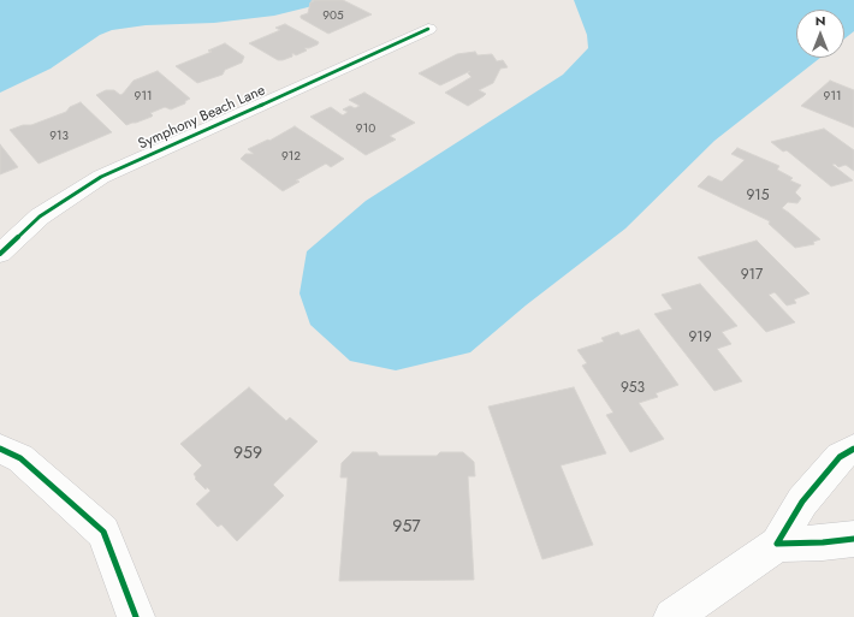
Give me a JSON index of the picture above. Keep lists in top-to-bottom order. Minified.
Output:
{"streets":{"street":["Symphony Beach Lane"]},"house_numbers":["905","911","911","910","913","912","915","917","919","953","959","957"],"north":"top"}
